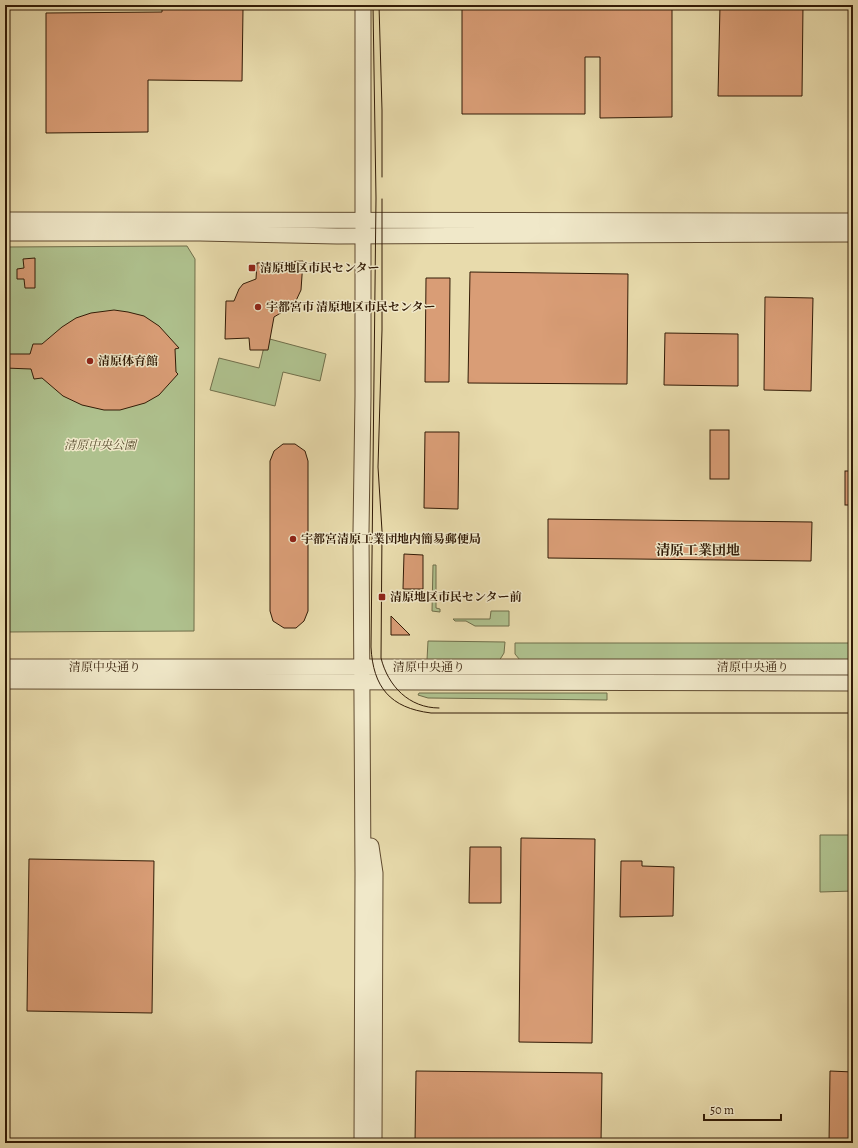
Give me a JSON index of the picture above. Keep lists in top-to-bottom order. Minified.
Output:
{"streets":{"street":["清原中央通り"]},"districts":["清原工業団地"],"parks":["清原中央公園"],"places":{"transit":["清原地区市民センター","清原地区市民センター前"],"other":["宇都宮市 清原地区市民センター","清原体育館","宇都宮清原工業団地内簡易郵便局"]},"scale_bar":"50 m"}
